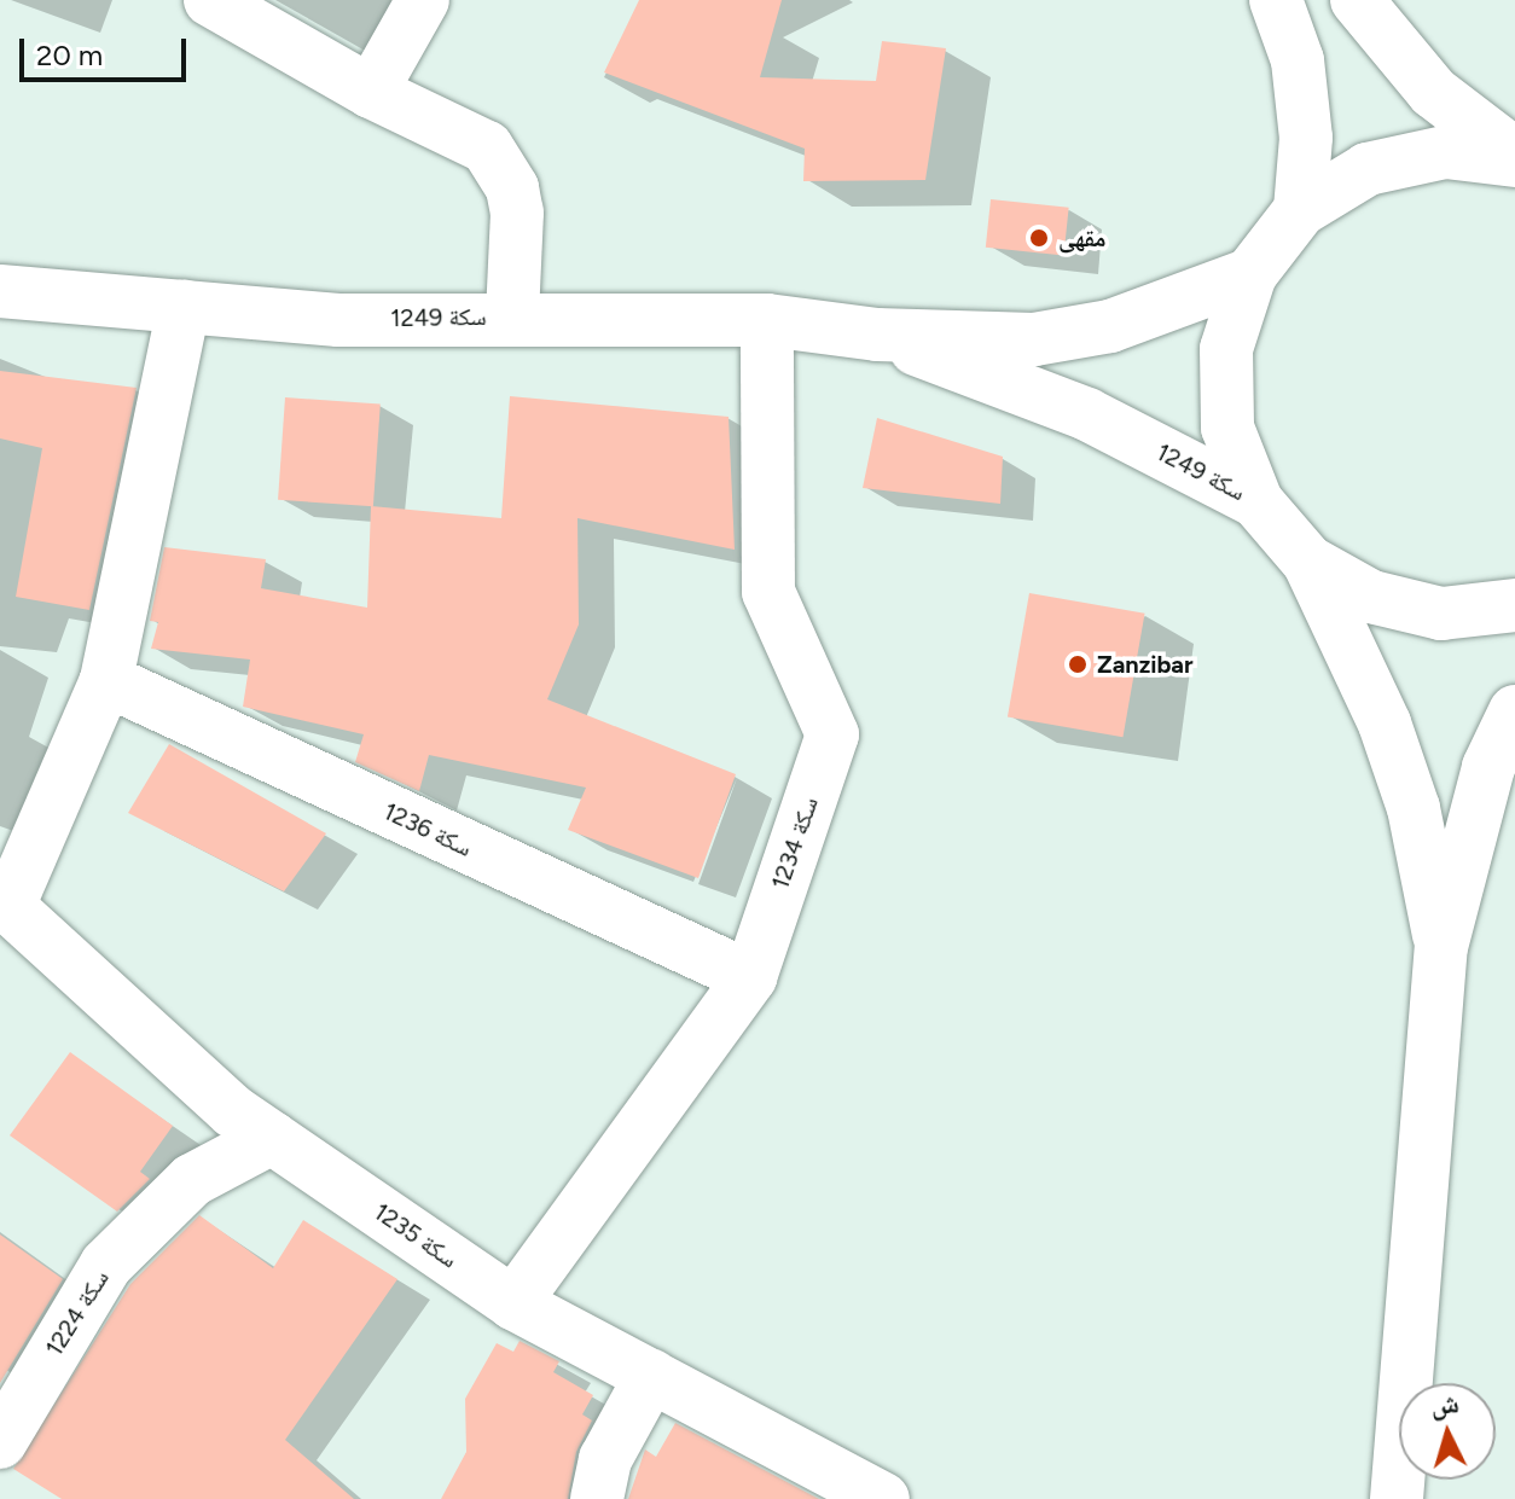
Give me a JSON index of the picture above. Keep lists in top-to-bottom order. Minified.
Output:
{"streets":{"street":["سكة 1249","سكة 1236","سكة 1234","سكة 1235","سكة 1224"]},"crossings":[["سكة 1249","سكة 1234"],["سكة 1236","سكة 1234"],["سكة 1234","سكة 1235"],["سكة 1235","سكة 1224"]],"places":["مقهى","Zanzibar"],"scale_bar":"20 m","north":"top"}
